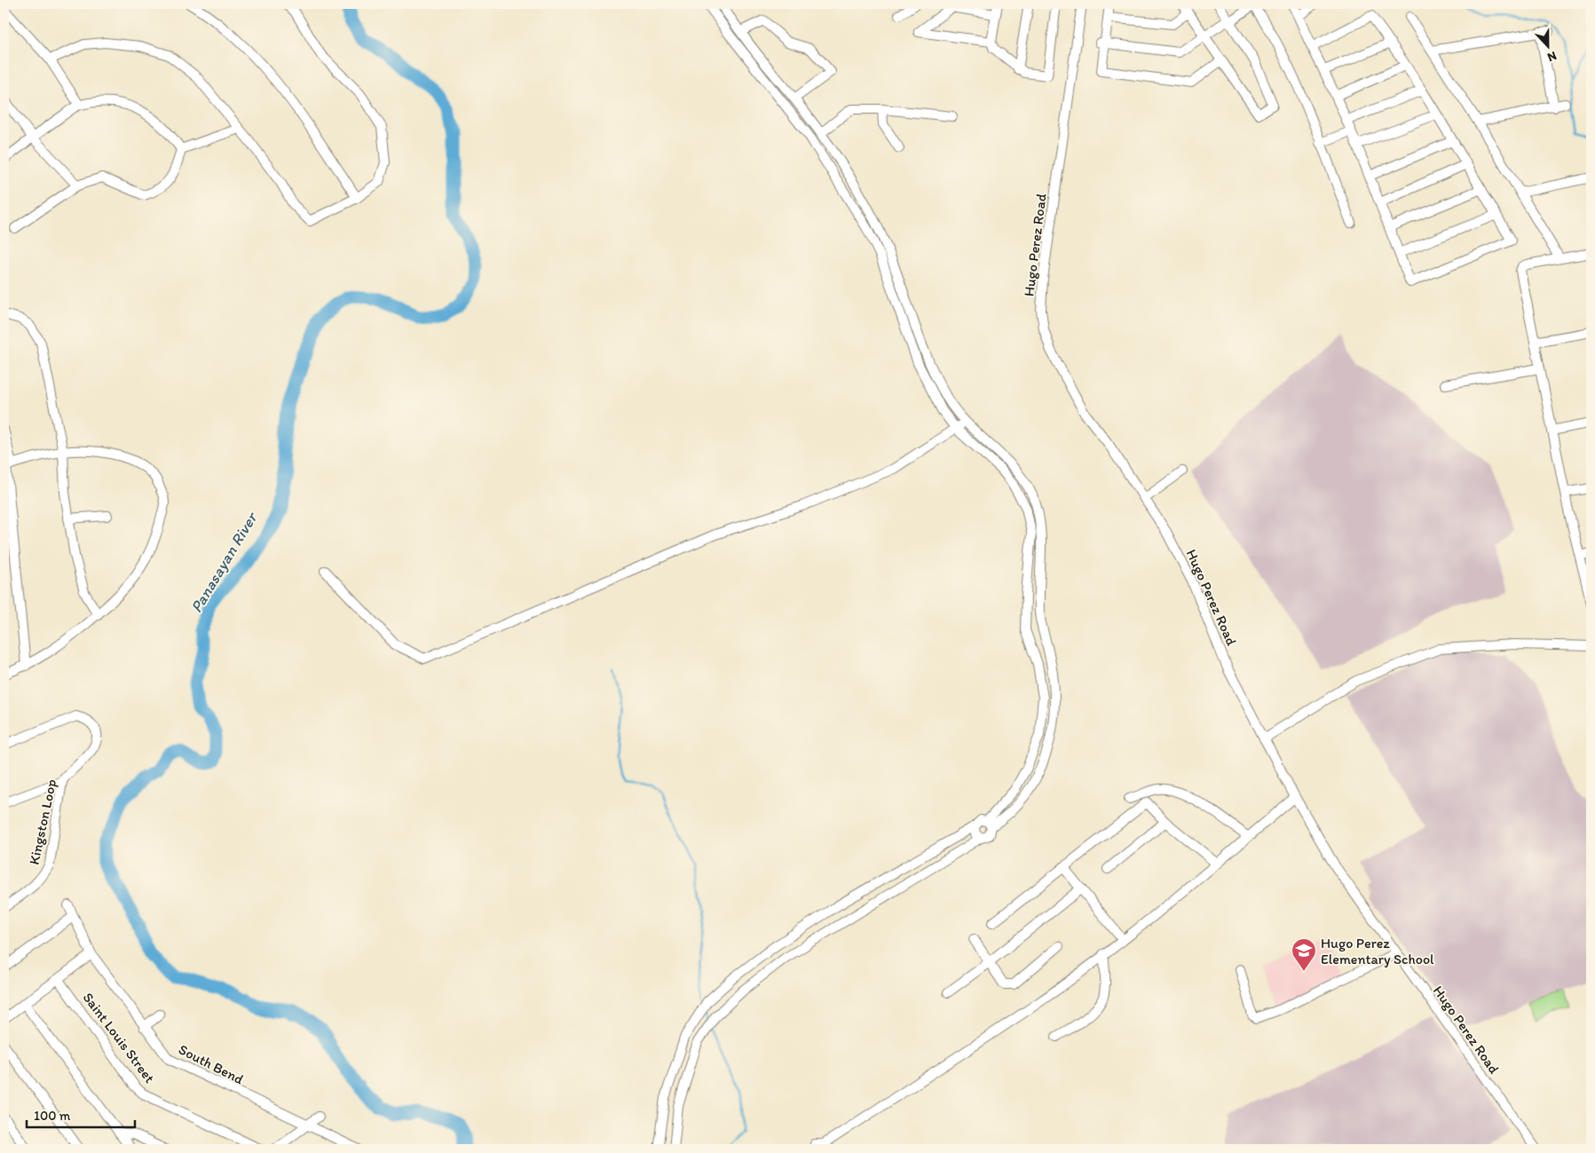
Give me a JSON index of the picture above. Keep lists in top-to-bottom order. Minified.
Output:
{"streets":{"street":["Hugo Perez Road","Kingston Loop","Saint Louis Street","South Bend"]},"water":["Panasayan River"],"places":{"school or university":["Hugo Perez Elementary School"]},"scale_bar":"100 m","north":"bottom"}
